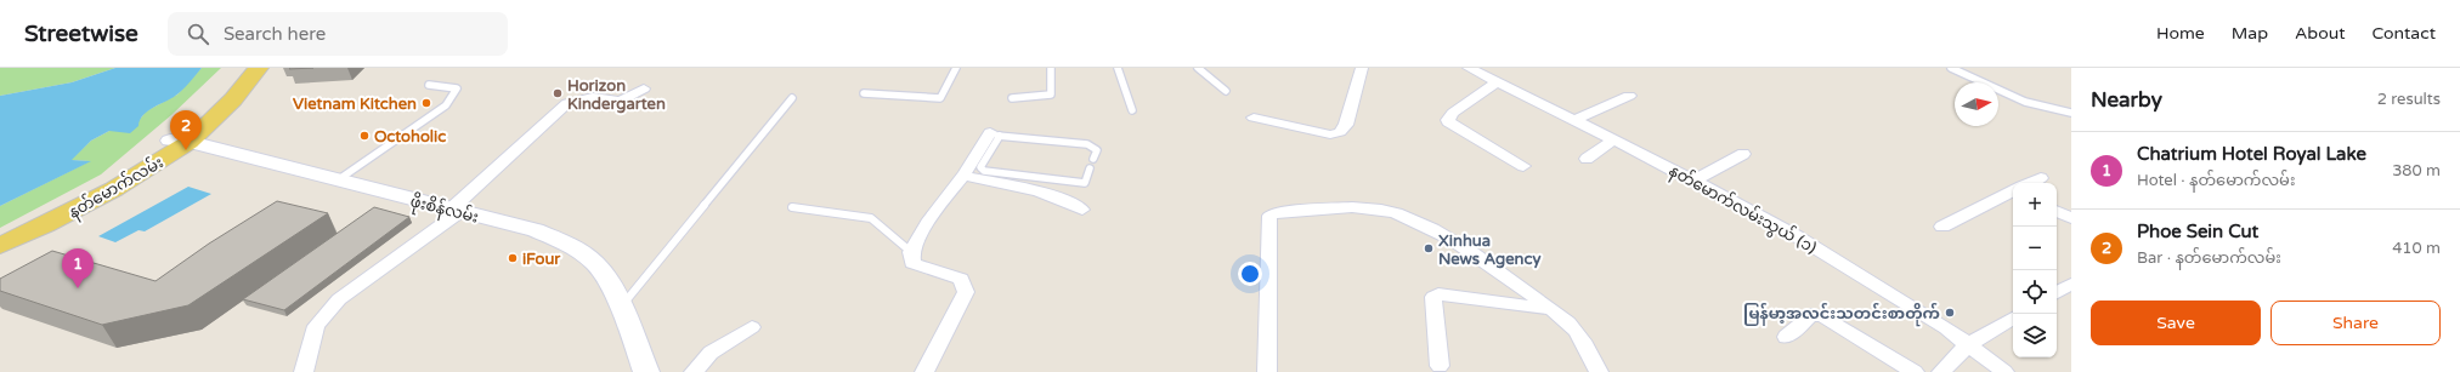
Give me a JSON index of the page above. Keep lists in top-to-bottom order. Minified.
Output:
{"streets":{"main road":["နတ်မောက်လမ်း","ဖိုးစိန်လမ်း"],"street":["နတ်မောက်လမ်းသွယ် (၁)"]},"crossings":[["နတ်မောက်လမ်း","ဖိုးစိန်လမ်း"]],"places":["Horizon Kindergarten","Vietnam Kitchen","Octoholic","Xinhua News Agency","iFour","မြန်မာ့အလင်းသတင်းစာတိုက်"],"north":"right","page":{"header":"Streetwise","search":"Search here","nav":["Home","Map","About","Contact"],"heading":["Nearby","2 results"],"pins":["2","1"],"list":[{"mark":"1","name":"Chatrium Hotel Royal Lake","note":"Hotel · နတ်မောက်လမ်း","value":"380 m"},{"mark":"2","name":"Phoe Sein Cut","note":"Bar · နတ်မောက်လမ်း","value":"410 m"}],"map_buttons":["+","−"],"buttons":["Save","Share"]}}
